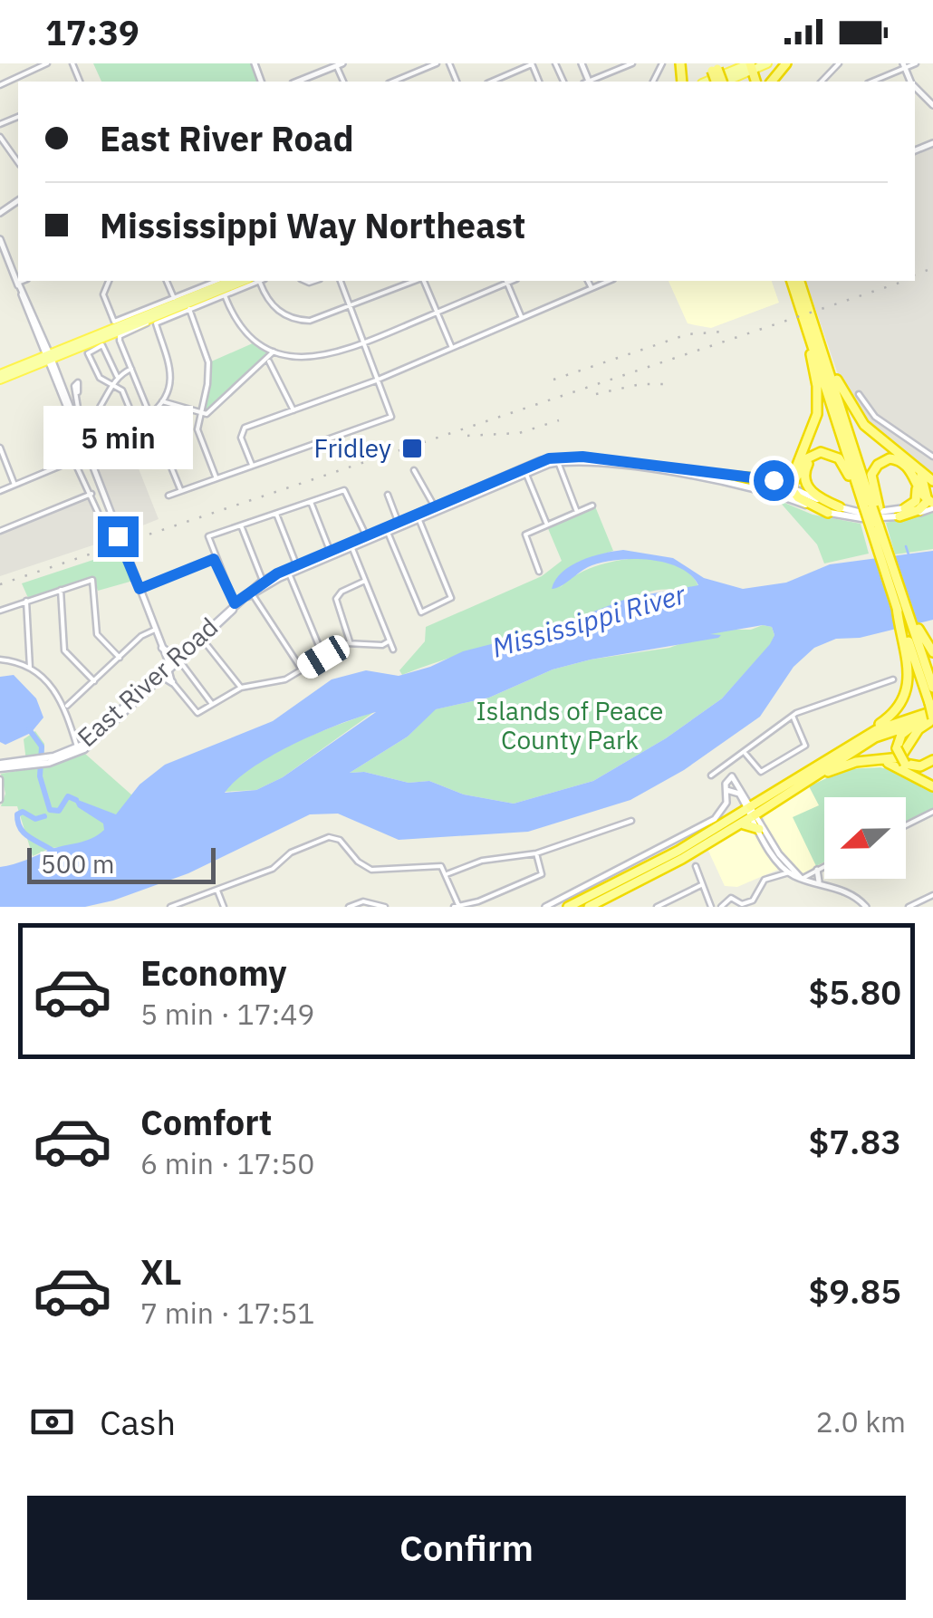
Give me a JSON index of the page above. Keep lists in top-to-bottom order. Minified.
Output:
{"streets":{"main road":["East River Road"]},"water":["Mississippi River"],"parks":["Islands of Peace County Park"],"places":{"transit":["Fridley"]},"scale_bar":"500 m","north":"left","page":{"status":"17:39","banner":["East River Road","Mississippi Way Northeast"],"bubble":"5 min","scale":"500 m","list":[{"name":"Economy","note":"5 min · 17:49","value":"$5.80"},{"name":"Comfort","note":"6 min · 17:50","value":"$7.83"},{"name":"XL","note":"7 min · 17:51","value":"$9.85"}],"pay":["Cash","2.0 km"],"buttons":"Confirm"}}
